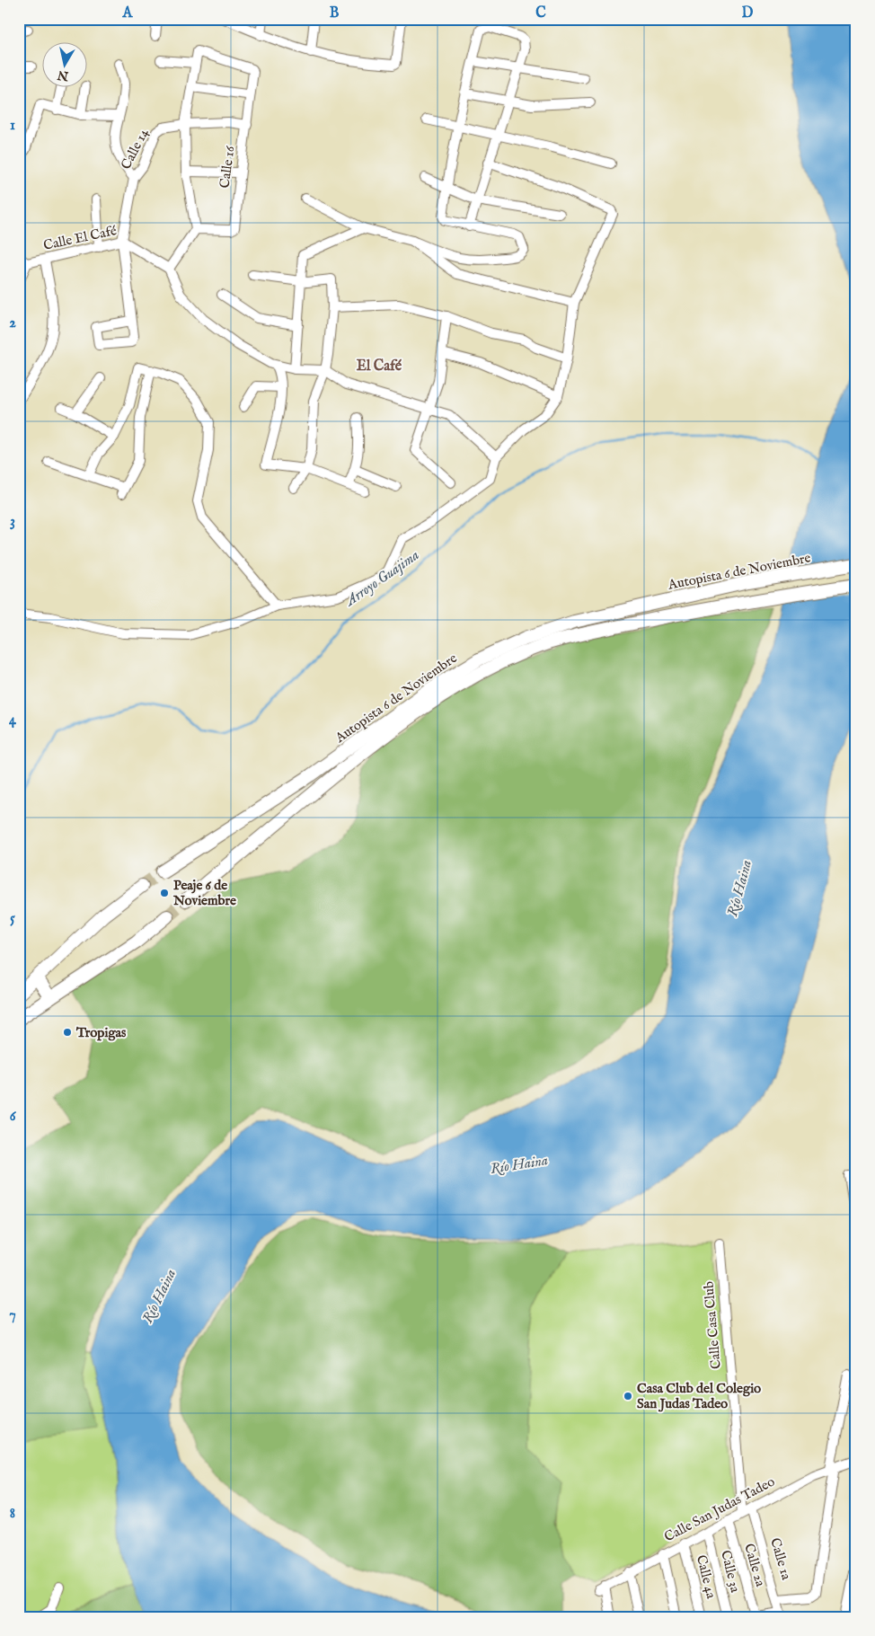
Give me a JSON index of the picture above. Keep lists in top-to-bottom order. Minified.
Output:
{"streets":{"highway":["Autopista 6 de Noviembre"],"street":["Calle 14","Calle 16","Calle El Café","Calle Casa Club","Calle San Judas Tadeo","Calle 1a","Calle 2a","Calle 3a","Calle 4a"]},"crossings":[["Calle 14","Calle 16"],["Calle 14","Calle El Café"],["Calle Casa Club","Calle San Judas Tadeo"],["Calle San Judas Tadeo","Calle 1a"],["Calle San Judas Tadeo","Calle 2a"],["Calle San Judas Tadeo","Calle 3a"],["Calle San Judas Tadeo","Calle 4a"]],"districts":["El Café"],"water":["Arroyo Guajima","Río Haina"],"places":["Peaje 6 de Noviembre","Tropigas","Casa Club del Colegio San Judas Tadeo"],"north":"bottom","grid":{"columns":["A","B","C","D"],"rows":["1","2","3","4","5","6","7","8"]}}
